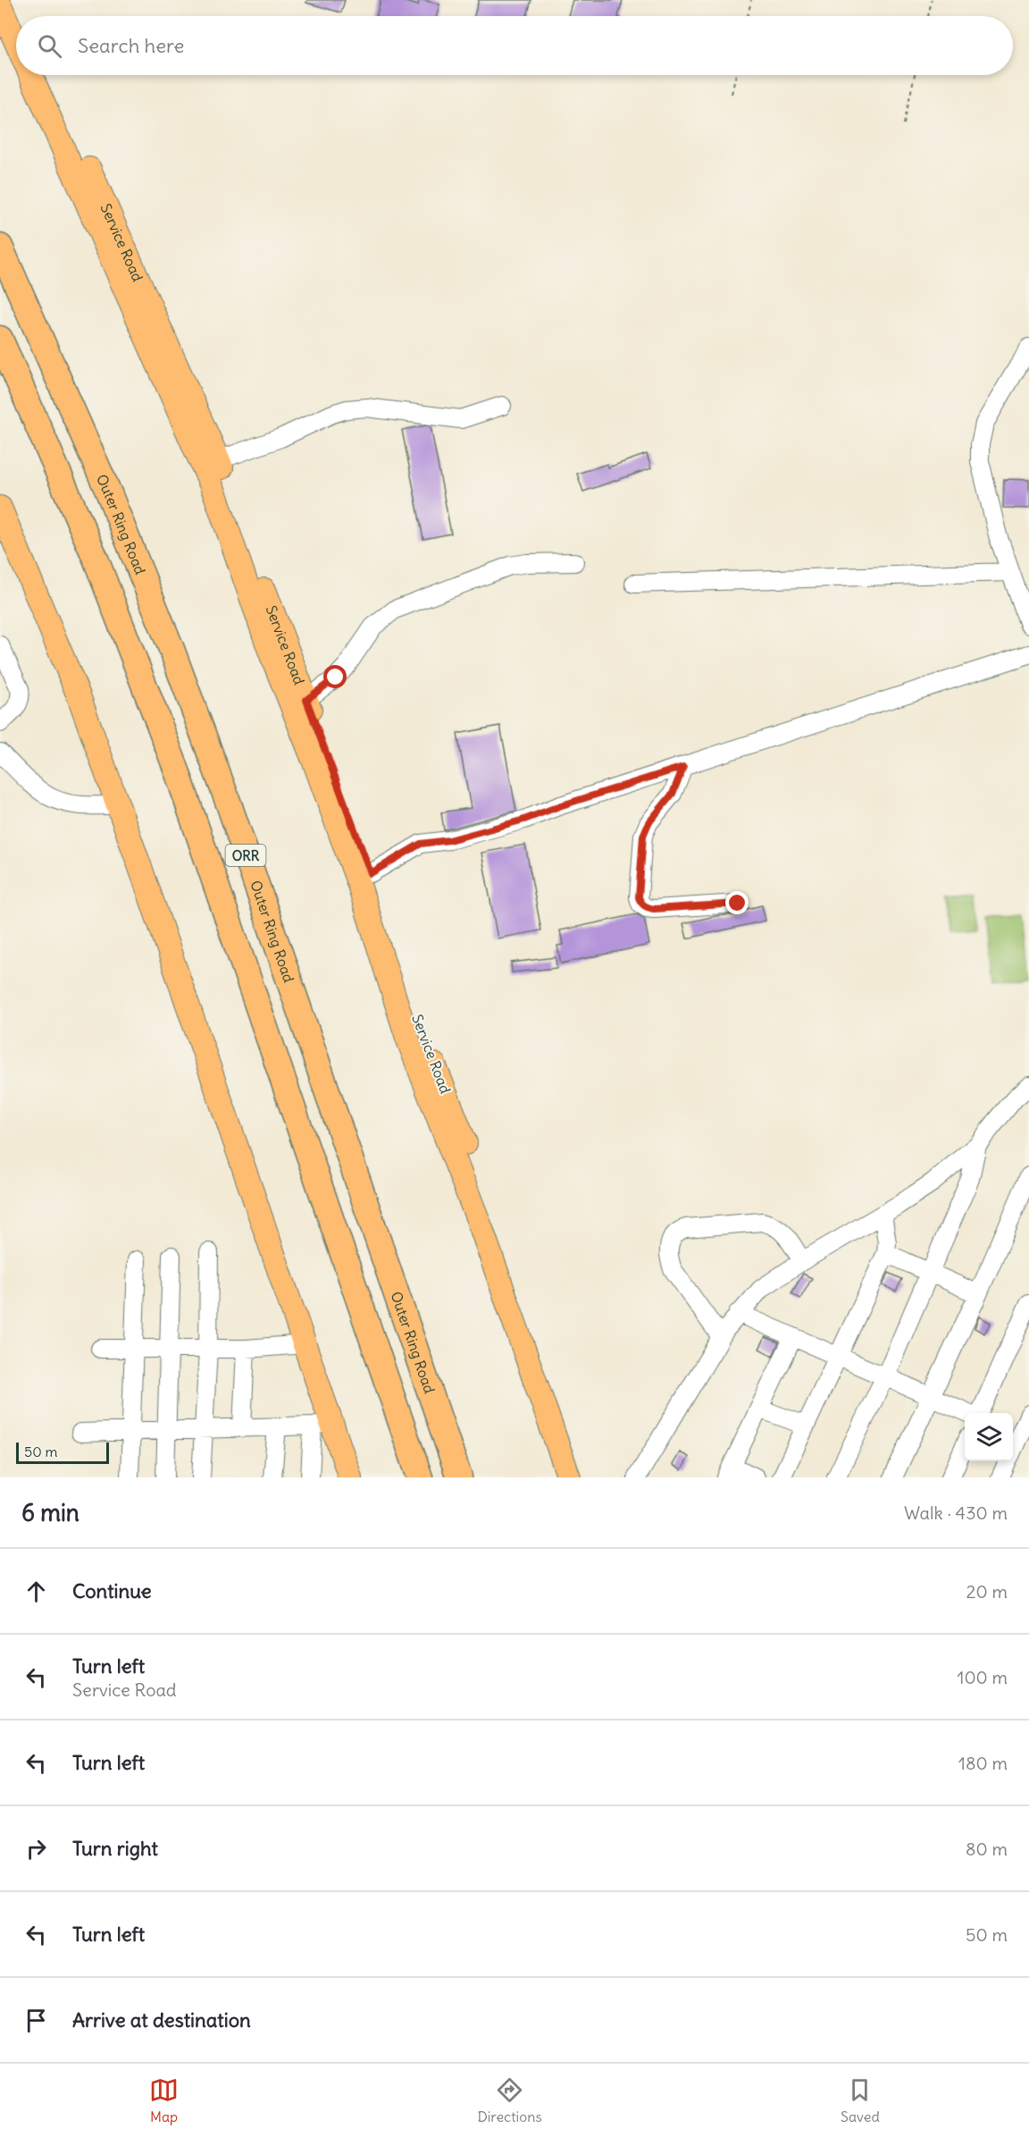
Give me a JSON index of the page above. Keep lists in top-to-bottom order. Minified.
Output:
{"streets":{"highway":["Outer Ring Road","ORR"],"main road":["Service Road"]},"scale_bar":"50 m","page":{"search":"Search here","scale":"50 m","heading":["6 min","Walk · 430 m"],"list":[["Continue","20 m"],["Turn left","Service Road","100 m"],["Turn left","180 m"],["Turn right","80 m"],["Turn left","50 m"],"Arrive at destination"],"nav":["Map","Directions","Saved"]}}
